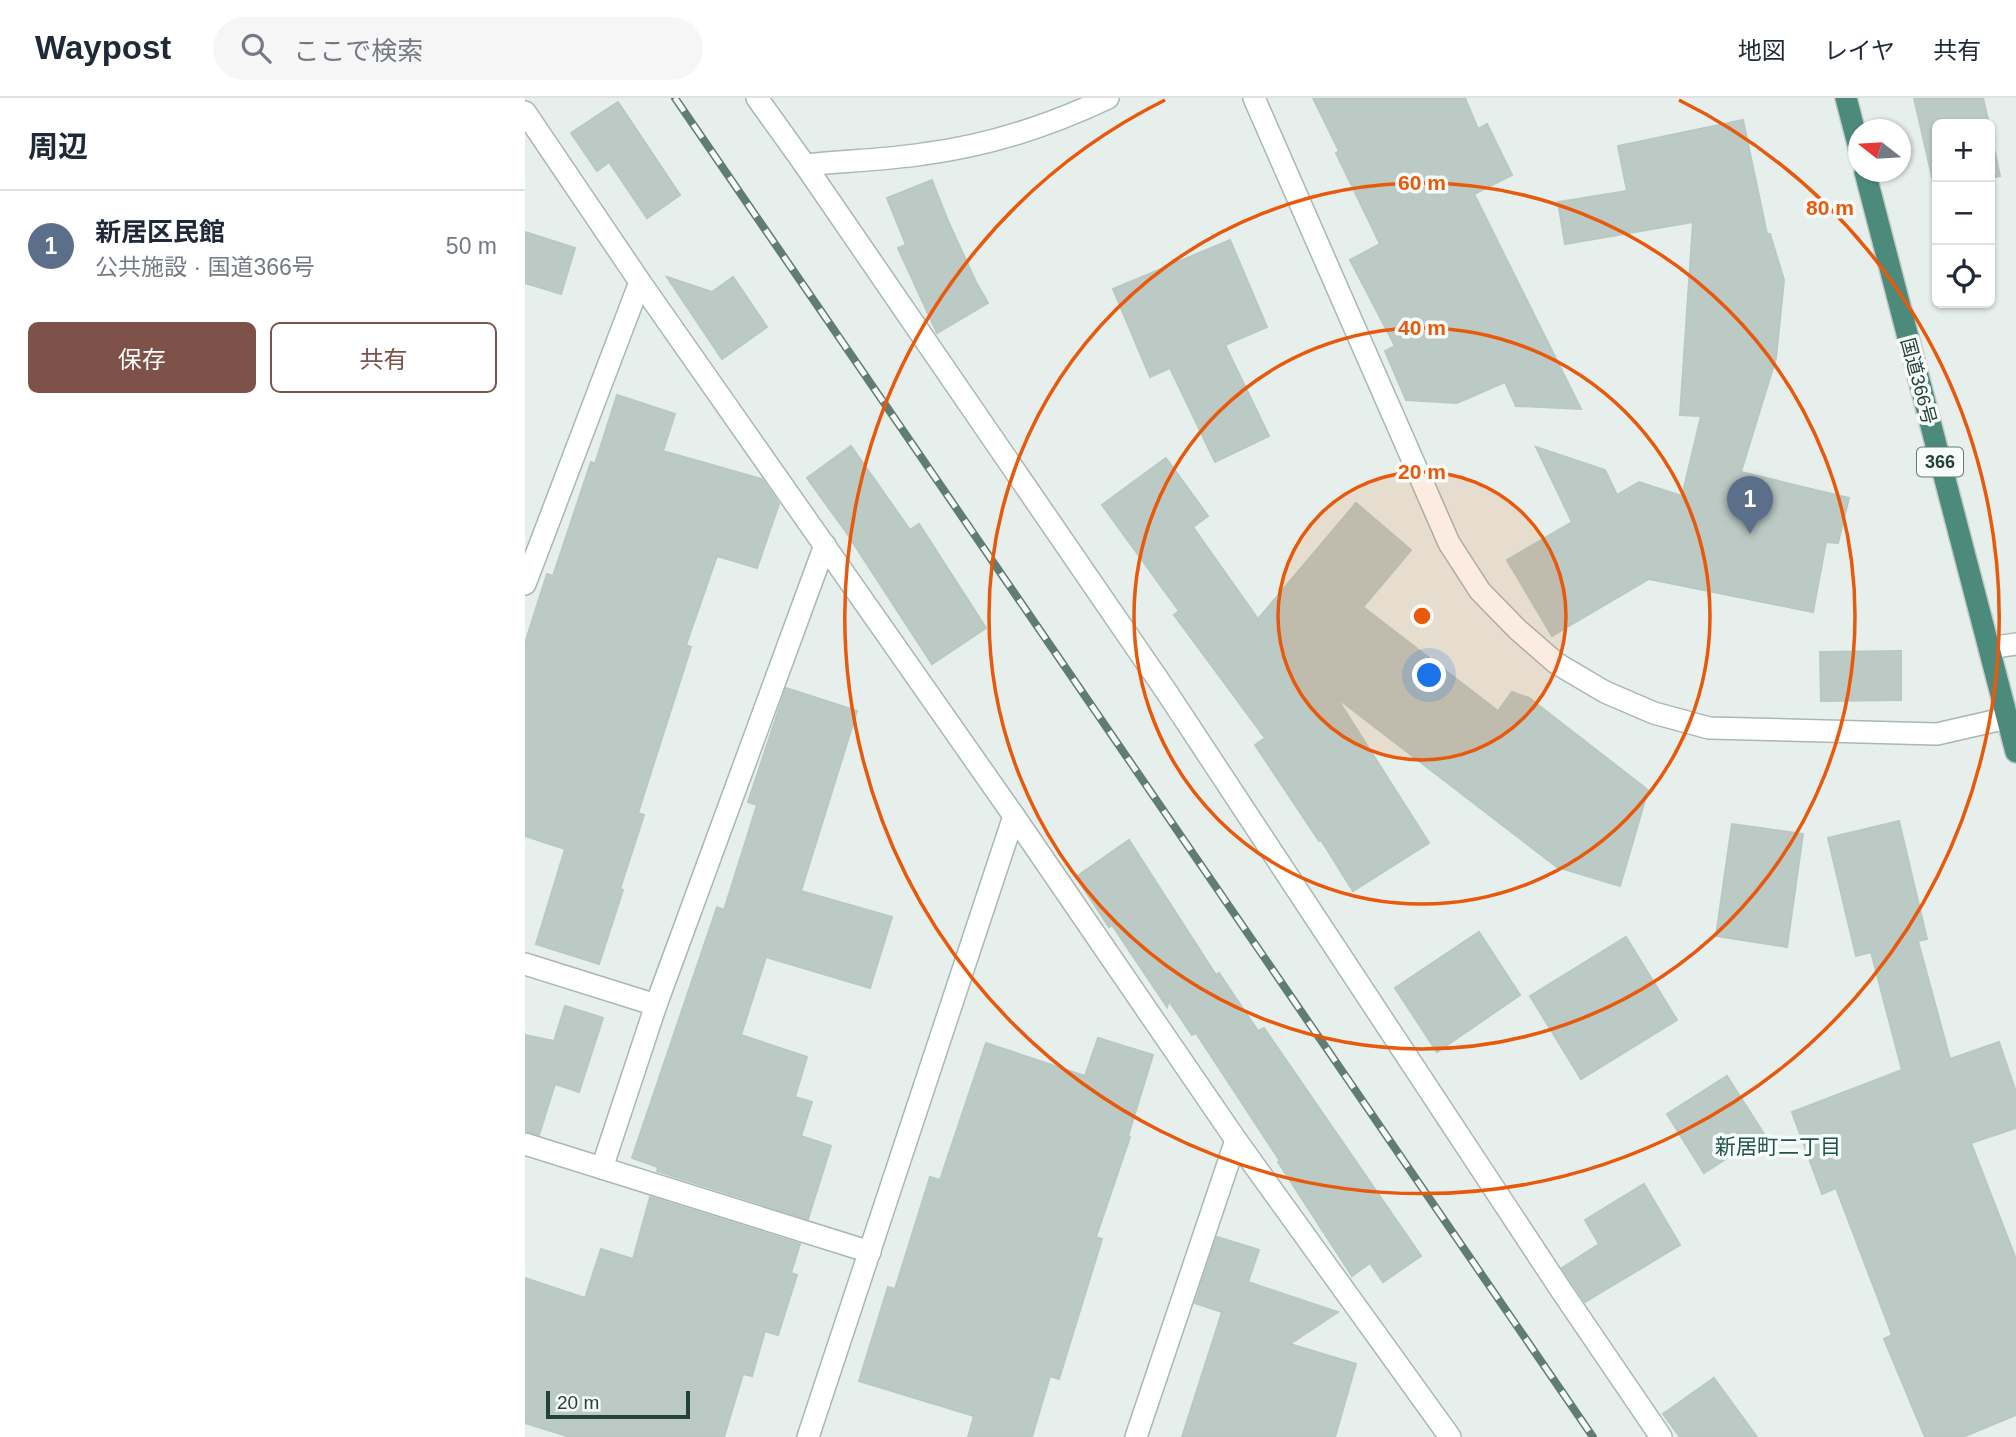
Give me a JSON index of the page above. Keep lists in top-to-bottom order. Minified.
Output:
{"streets":{"highway":["国道366号","366"]},"districts":["新居町二丁目"],"scale_bar":"20 m","north":"left","page":{"header":"Waypost","search":"ここで検索","nav":["地図","レイヤ","共有"],"heading":"周辺","map_buttons":["+","−"],"list":[{"mark":"1","name":"新居区民館","note":"公共施設 · 国道366号","value":"50 m"}],"buttons":["保存","共有"],"pins":"1","scale":"20 m"},"rings":["60 m","80 m","40 m","20 m"]}
